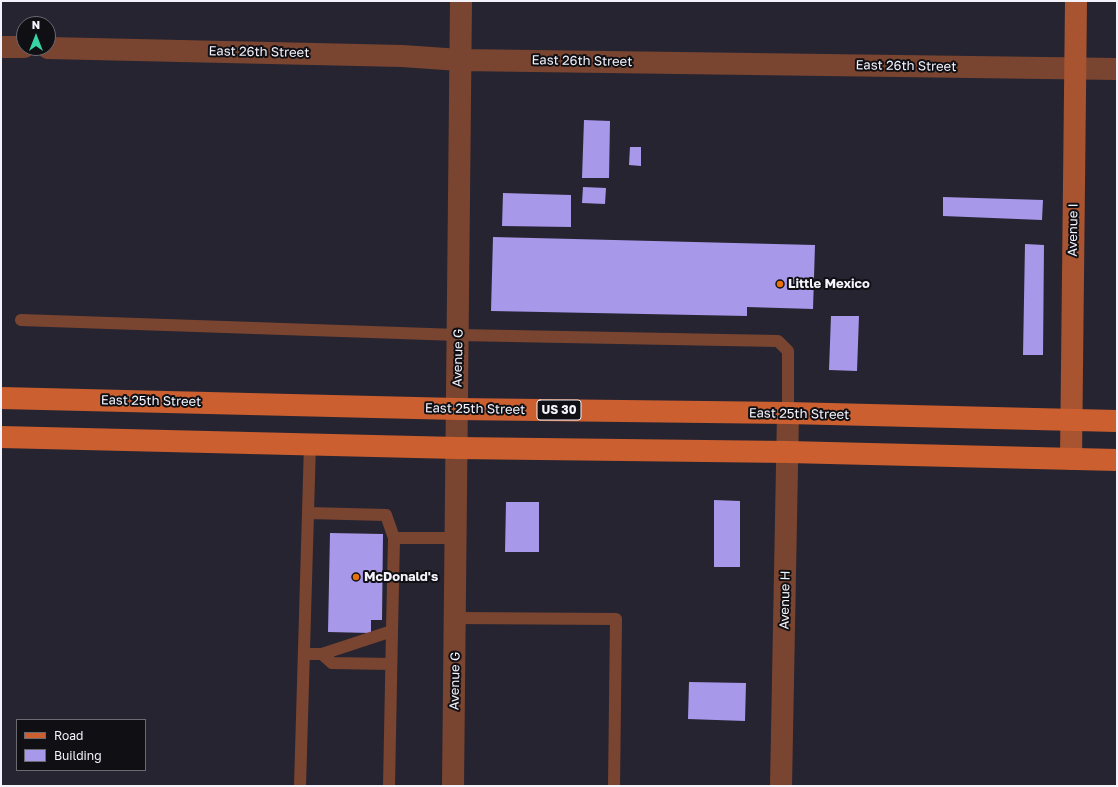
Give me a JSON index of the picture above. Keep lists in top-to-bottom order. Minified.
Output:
{"streets":{"main road":["East 25th Street","US 30"],"street":["East 26th Street","Avenue I","Avenue G","Avenue H"]},"crossings":[["East 26th Street","Avenue I"],["East 26th Street","Avenue G"],["Avenue I","East 25th Street"],["Avenue G","East 25th Street"],["East 25th Street","Avenue H"]],"places":["Little Mexico","McDonald's"],"legend":["Road","Building"],"north":"top"}
